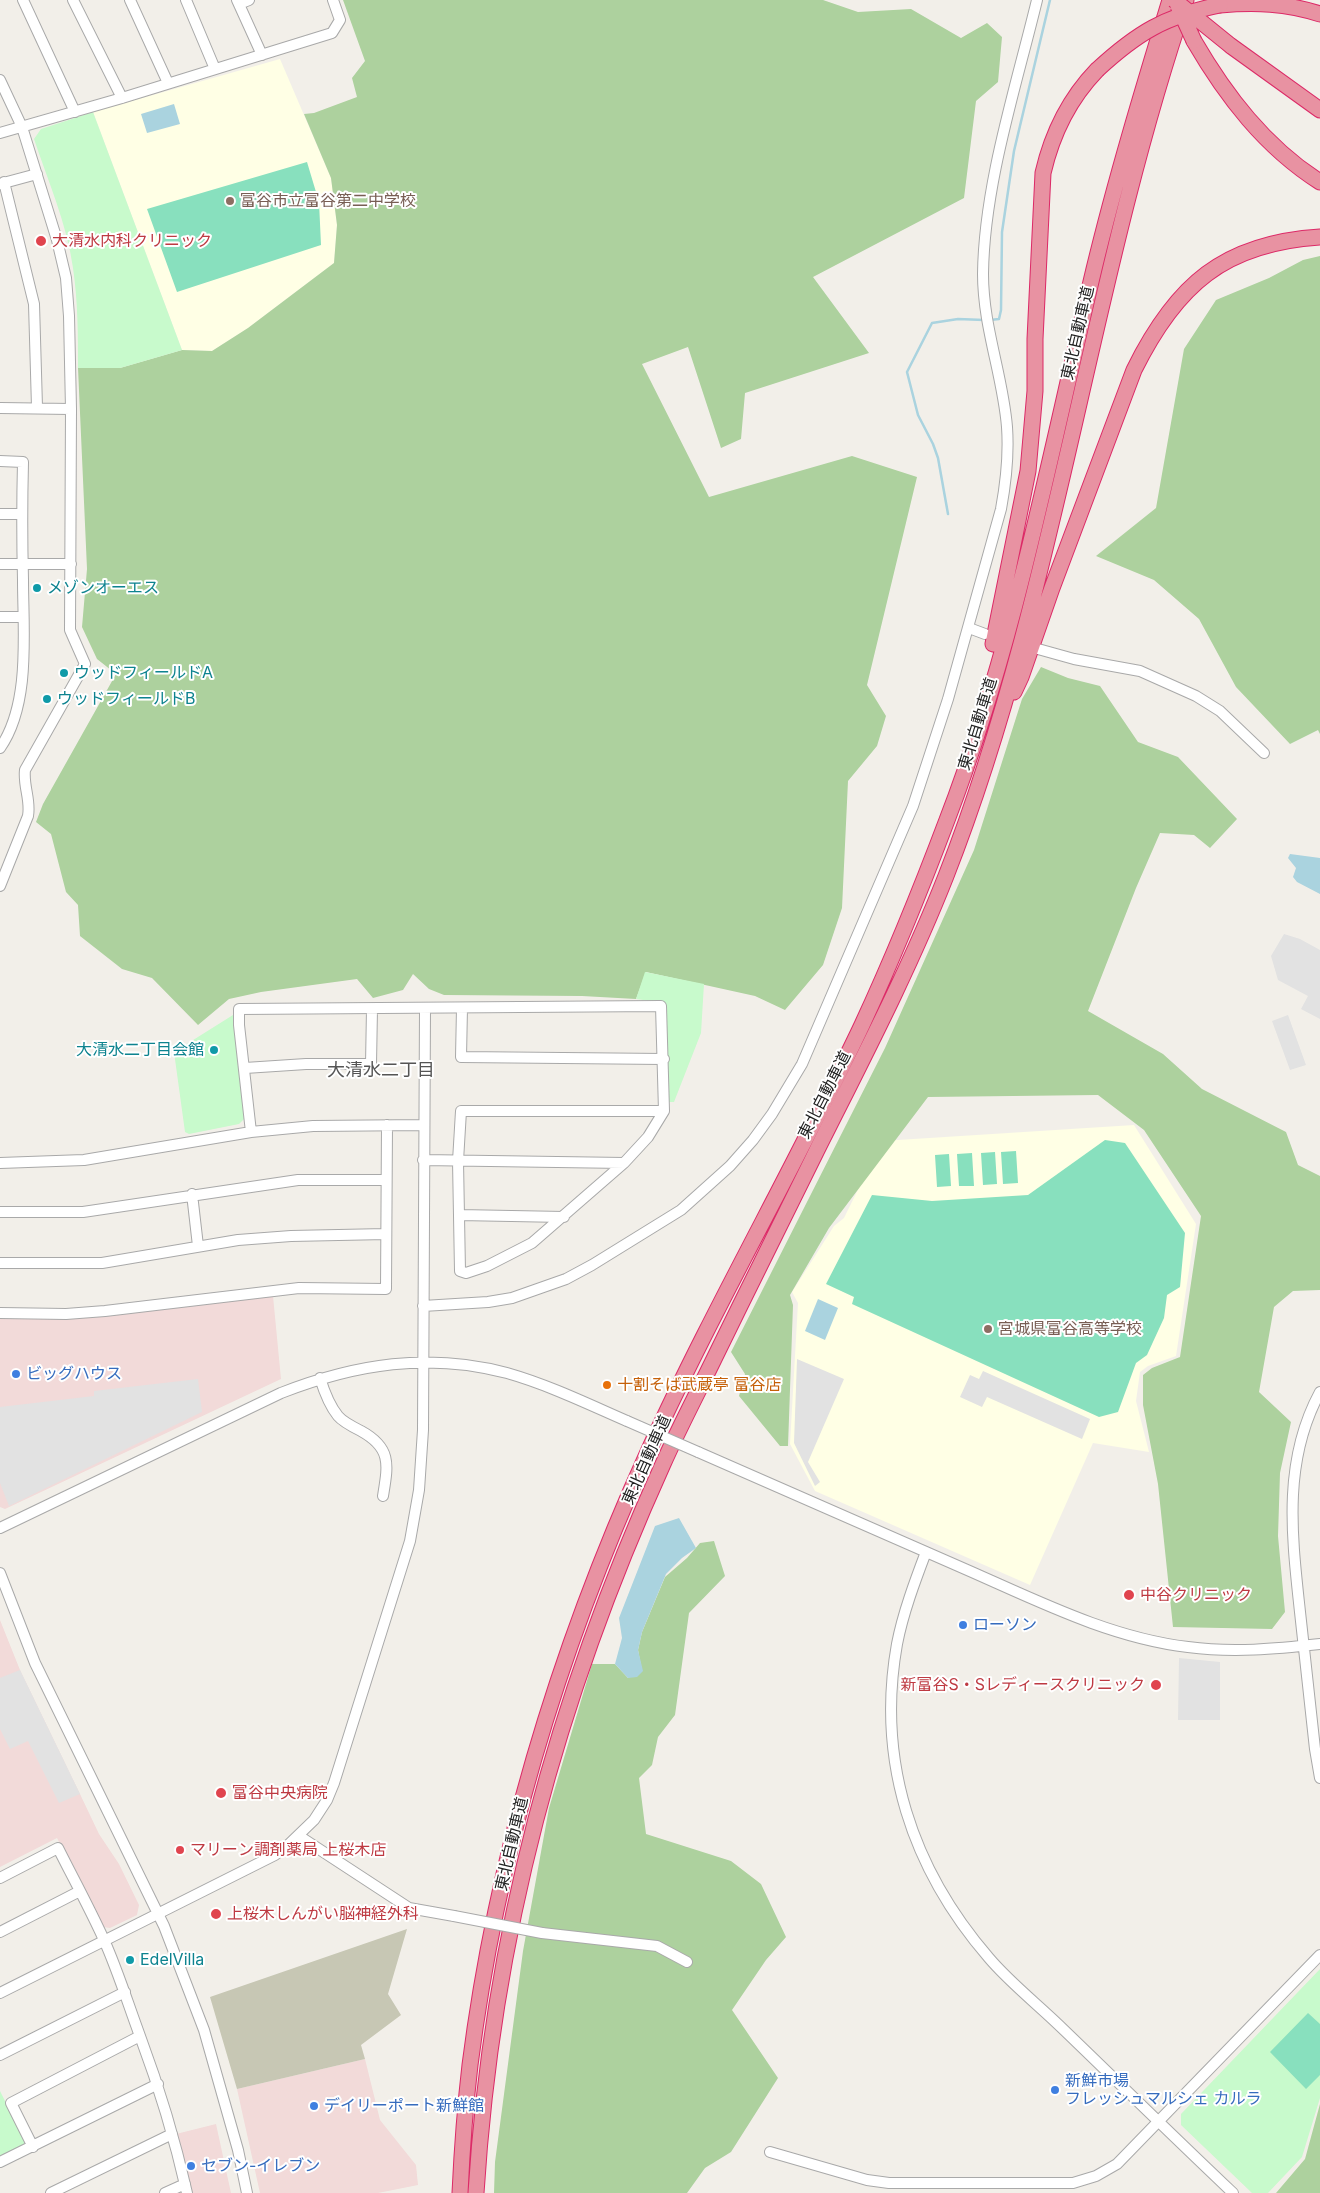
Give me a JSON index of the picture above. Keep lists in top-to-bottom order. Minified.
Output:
{"streets":{"highway":["東北自動車道"]},"districts":["大清水二丁目"],"places":["富谷市立富谷第二中学校","大清水内科クリニック","メゾンオーエス","ウッドフィールドA","ウッドフィールドB","大清水二丁目会館","宮城県富谷高等学校","ビッグハウス","十割そば武蔵亭 富谷店","中谷クリニック","ローソン","新富谷S・Sレディースクリニック","富谷中央病院","マリーン調剤薬局 上桜木店","上桜木しんがい脳神経外科","EdelVilla","新鮮市場 フレッシュマルシェ カルラ","デイリーポート新鮮館","セブン-イレブン"]}
